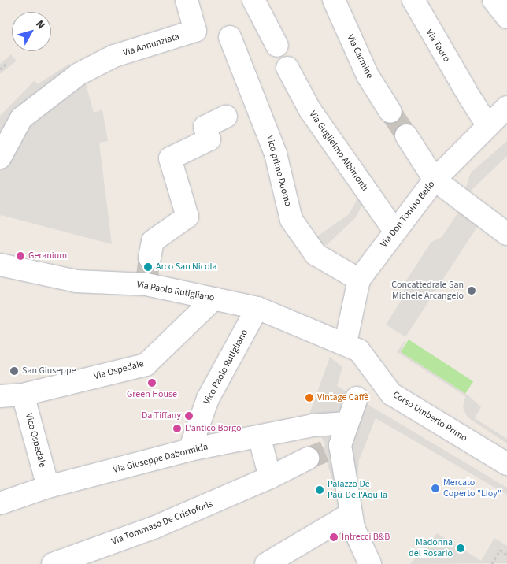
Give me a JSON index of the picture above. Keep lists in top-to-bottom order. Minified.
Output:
{"streets":{"street":["Via Annunziata","Via Tauro","Via Carmine","Via Guglielmo Albimonti","Vico primo Duomo","Via Don Tonino Bello","Via Paolo Rutigliano","Vico Paolo Rutigliano","Via Ospedale","Corso Umberto Primo","Vico Ospedale","Via Giuseppe Dabormida","Via Tommaso De Cristoforis"]},"crossings":[["Via Tauro","Via Don Tonino Bello"],["Via Guglielmo Albimonti","Via Don Tonino Bello"],["Vico primo Duomo","Via Don Tonino Bello"],["Via Don Tonino Bello","Via Paolo Rutigliano"],["Via Don Tonino Bello","Corso Umberto Primo"],["Via Paolo Rutigliano","Vico Paolo Rutigliano"],["Via Paolo Rutigliano","Via Ospedale"],["Via Paolo Rutigliano","Corso Umberto Primo"],["Vico Paolo Rutigliano","Via Giuseppe Dabormida"],["Via Ospedale","Vico Ospedale"],["Vico Ospedale","Via Giuseppe Dabormida"]],"places":["Geranium","Arco San Nicola","Concattedrale San Michele Arcangelo","San Giuseppe","Green House","Vintage Caffè","Da Tiffany","L'antico Borgo","Mercato Coperto \"Lioy\"","Palazzo De Paù-Dell'Aquila","Intrecci B&B","Madonna del Rosario"],"north":"top right"}
